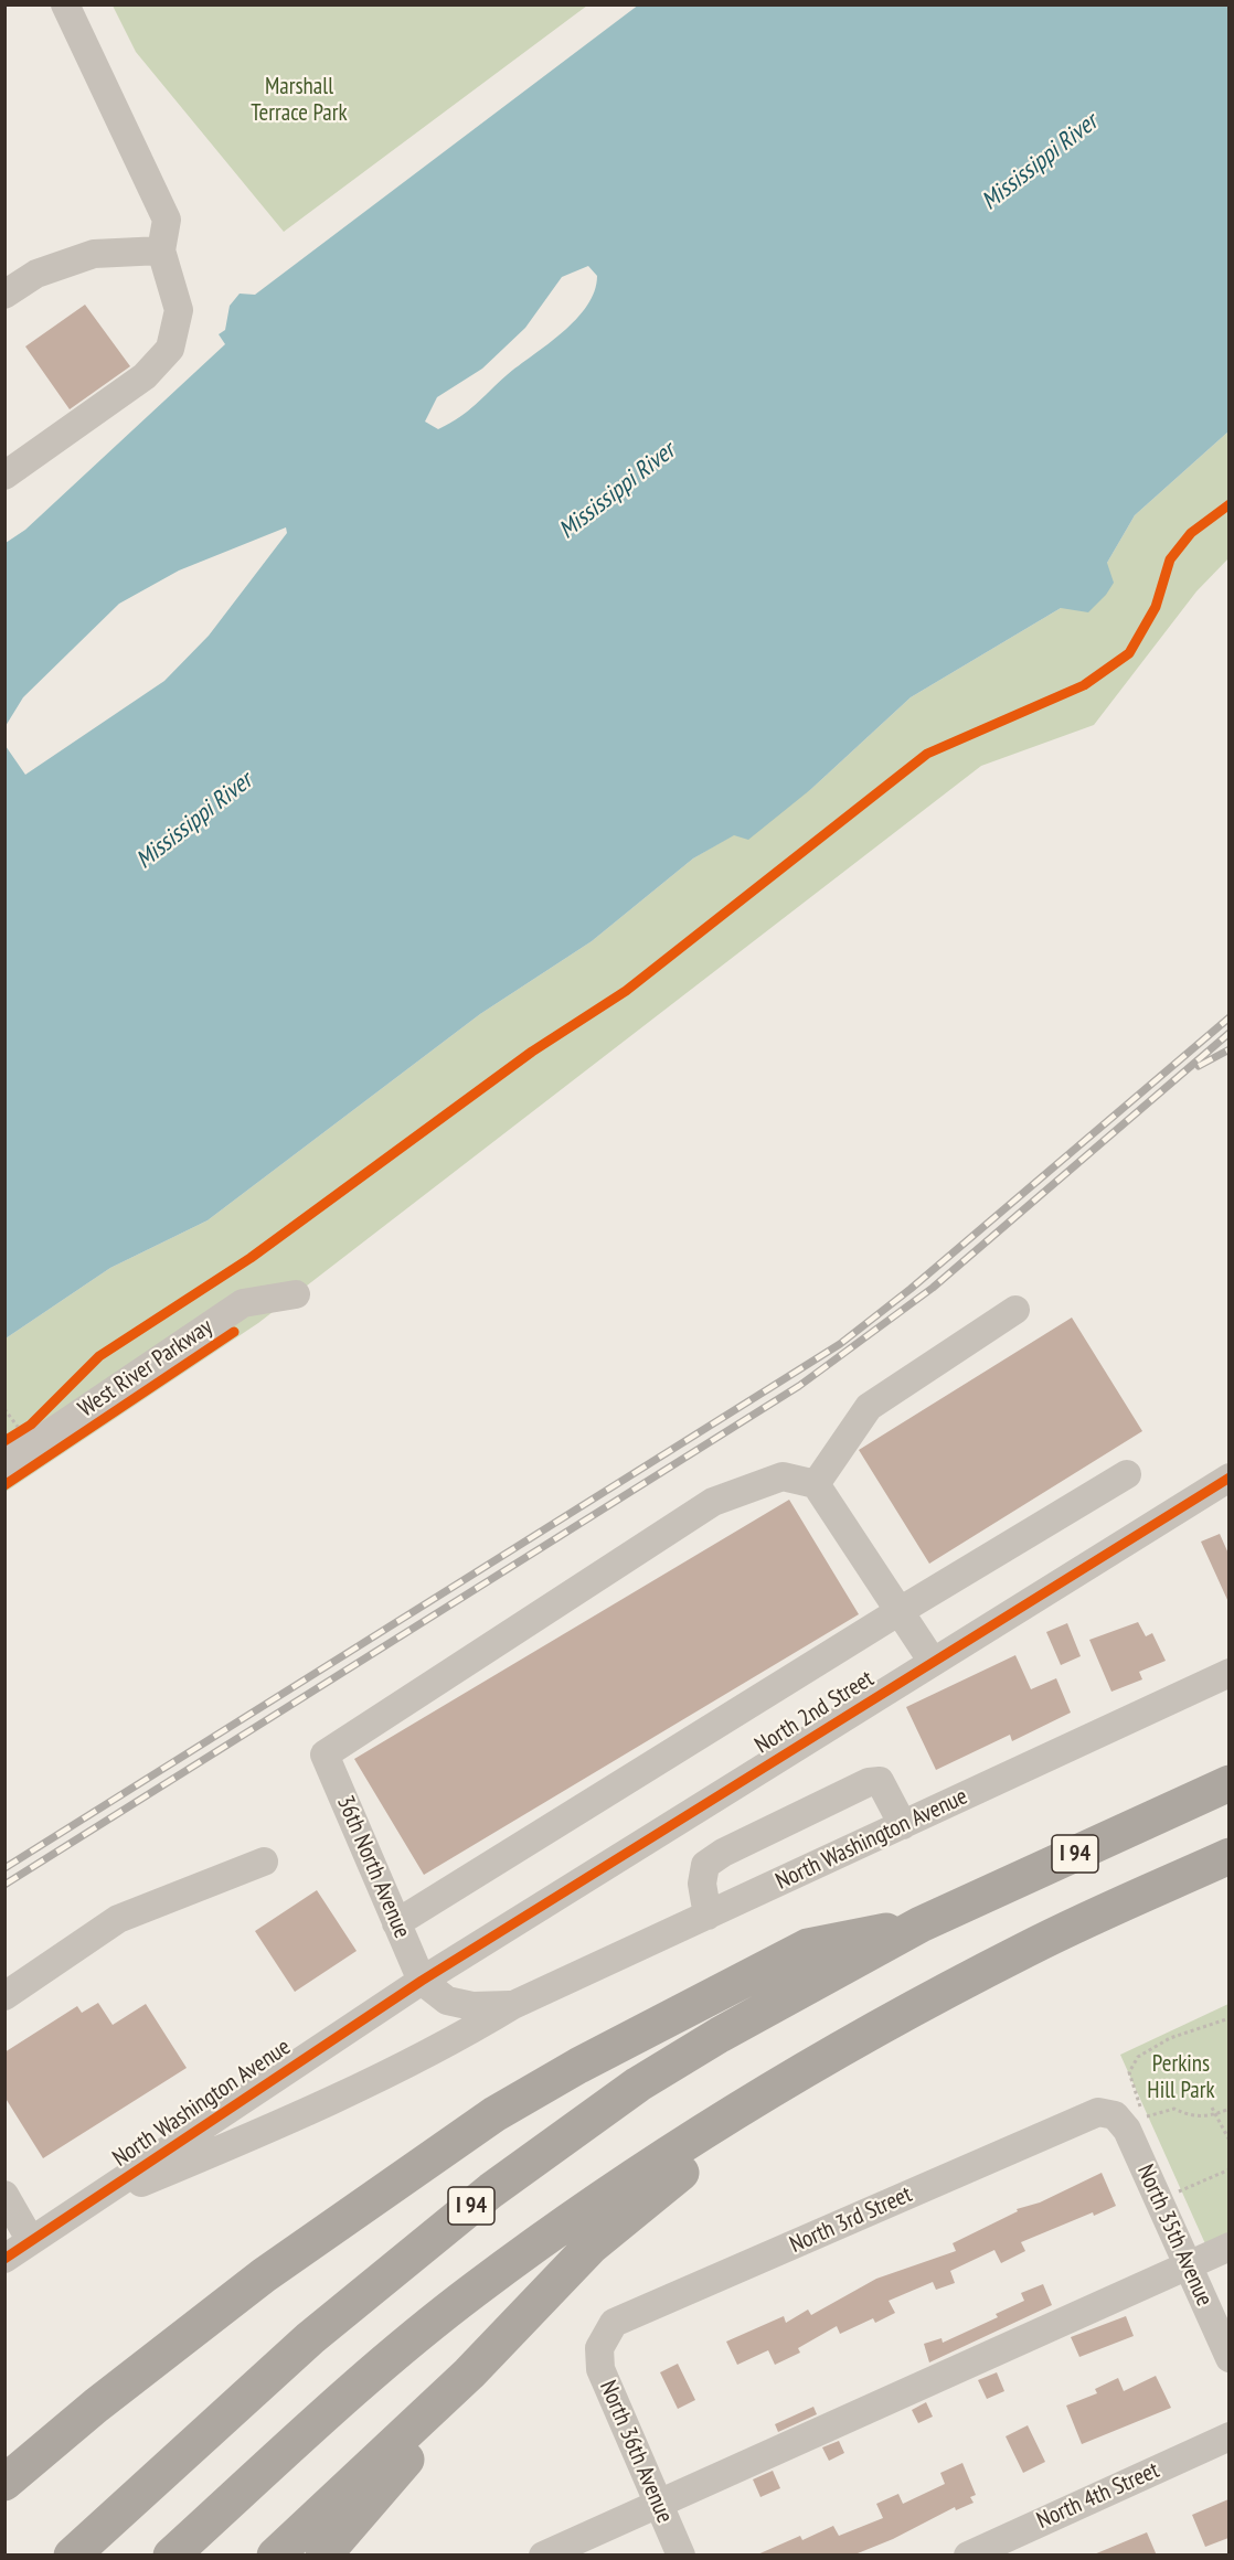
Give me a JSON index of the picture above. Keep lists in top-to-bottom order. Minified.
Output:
{"streets":{"highway":["I 94"],"street":["West River Parkway","North 2nd Street","North Washington Avenue","36th North Avenue","North 3rd Street","North 35th Avenue","North 36th Avenue","North 4th Street"]},"crossings":[["North 2nd Street","North Washington Avenue"],["North 2nd Street","36th North Avenue"],["North Washington Avenue","36th North Avenue"],["North 3rd Street","North 35th Avenue"],["North 3rd Street","North 36th Avenue"]],"water":["Mississippi River"],"parks":["Marshall Terrace Park","Perkins Hill Park"]}
